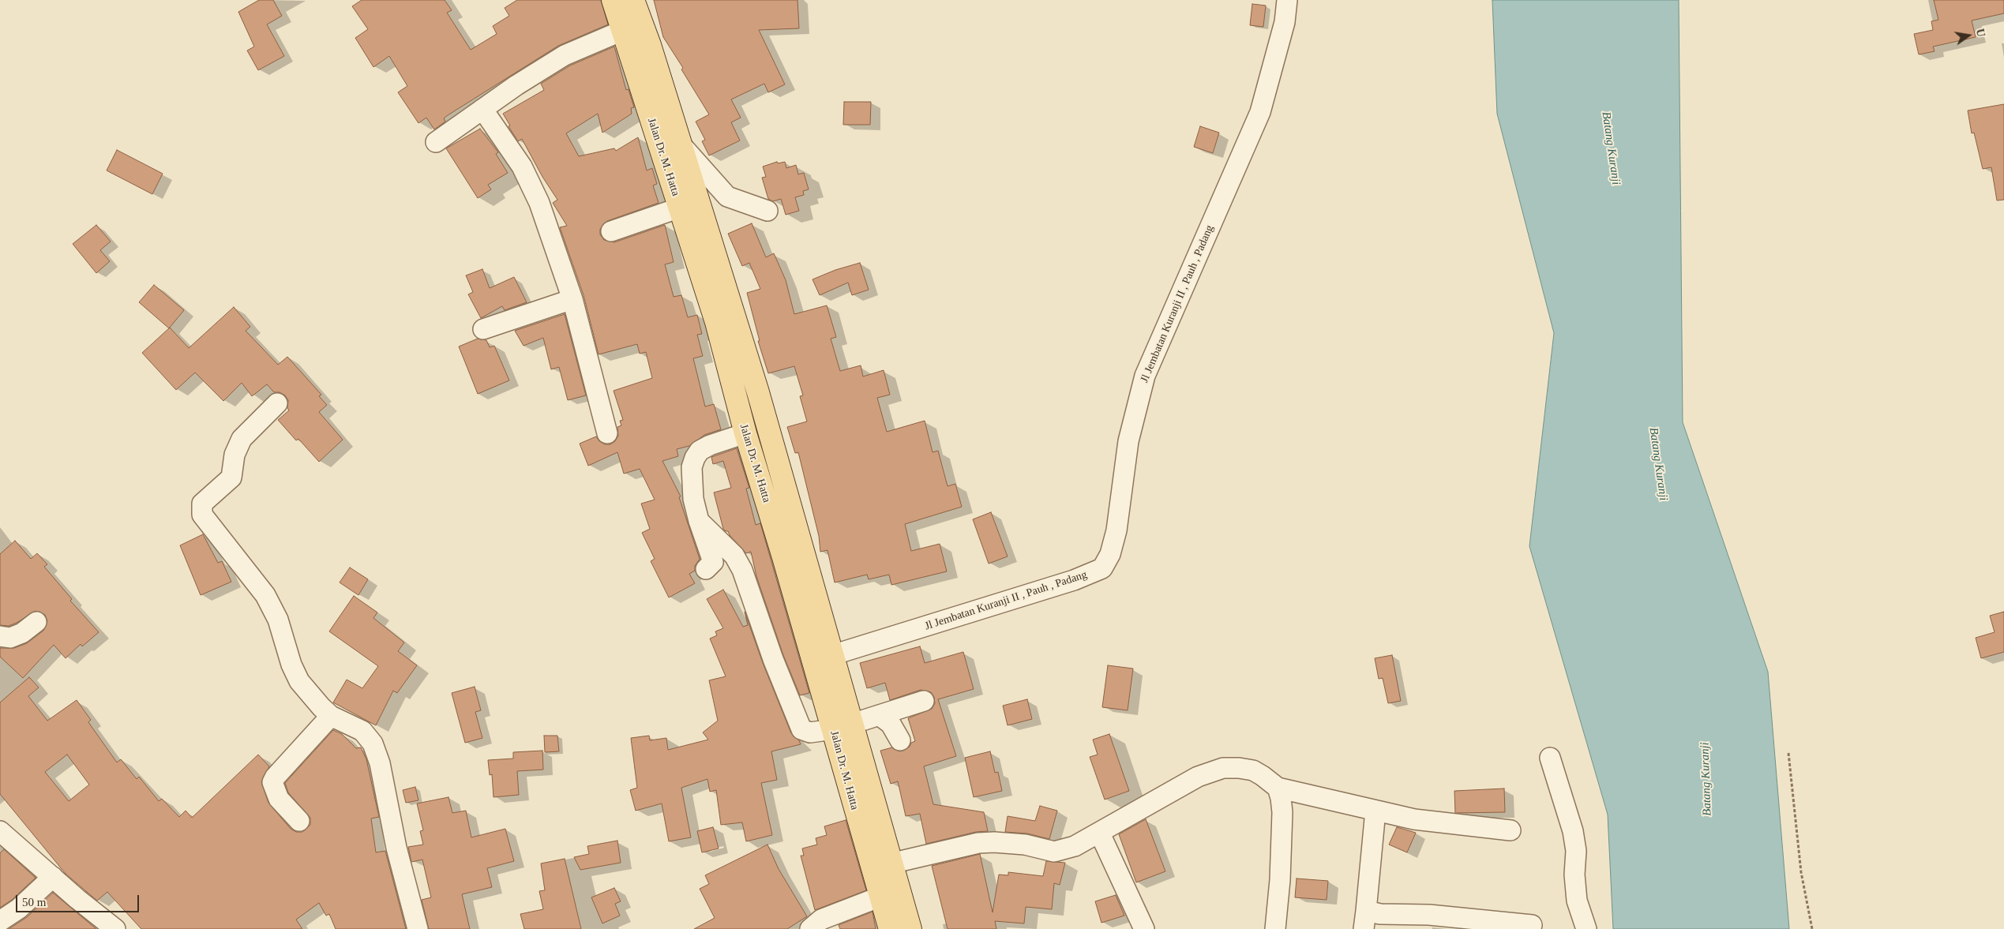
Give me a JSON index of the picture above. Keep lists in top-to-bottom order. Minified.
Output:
{"streets":{"main road":["Jalan Dr. M. Hatta"],"street":["Jl Jembatan Kuranji II , Pauh , Padang"]},"crossings":[["Jalan Dr. M. Hatta","Jl Jembatan Kuranji II , Pauh , Padang"]],"water":["Batang Kuranji"],"scale_bar":"50 m","north":"right"}
